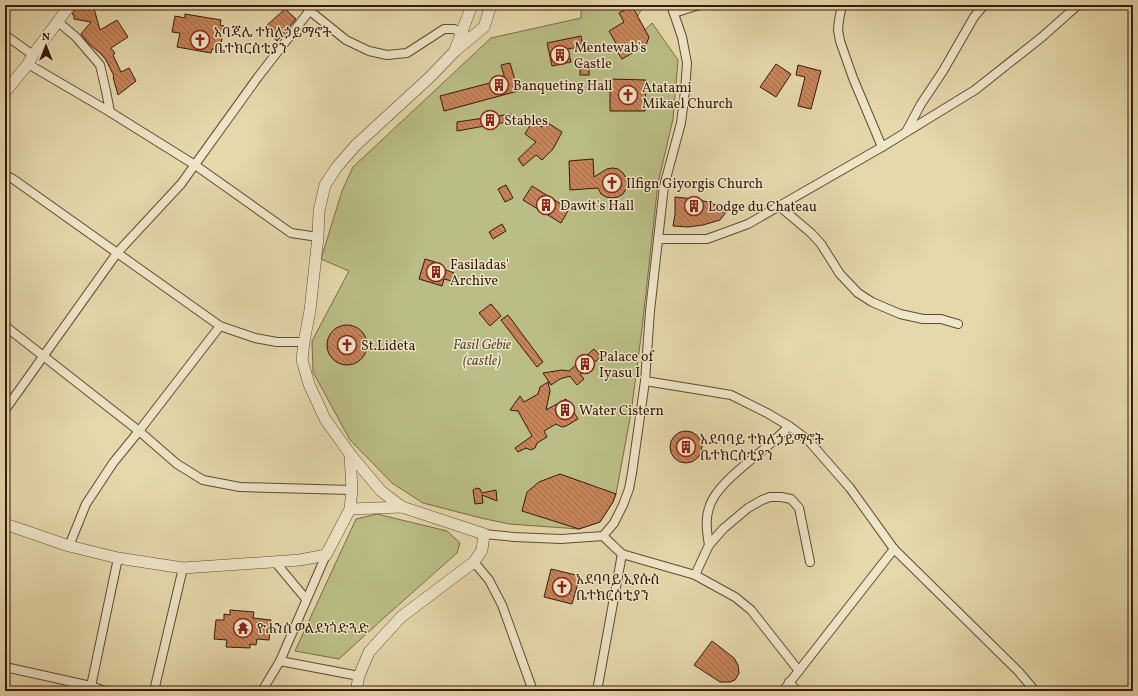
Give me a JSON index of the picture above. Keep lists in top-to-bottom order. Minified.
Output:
{"parks":["Fasil Gebie (castle)"],"places":{"church":["አባጃሌ ተክለኃይማኖት ቤተክርስቲያን","Atatami Mikael Church","Ilfign Giyorgis Church","St.Lideta","አደባባይ ኢየሱስ ቤተክርስቲያን"],"building":["Mentewab's Castle","Banqueting Hall","Stables","Dawit's Hall","Lodge du Chateau","Fasiladas' Archive","Palace of Iyasu I","Water Cistern","አደባባይ ተክለኃይማኖት ቤተክርስቲያን"],"temple":["ዮሐንስ ወልደነጎድጓድ"]},"north":"top"}
